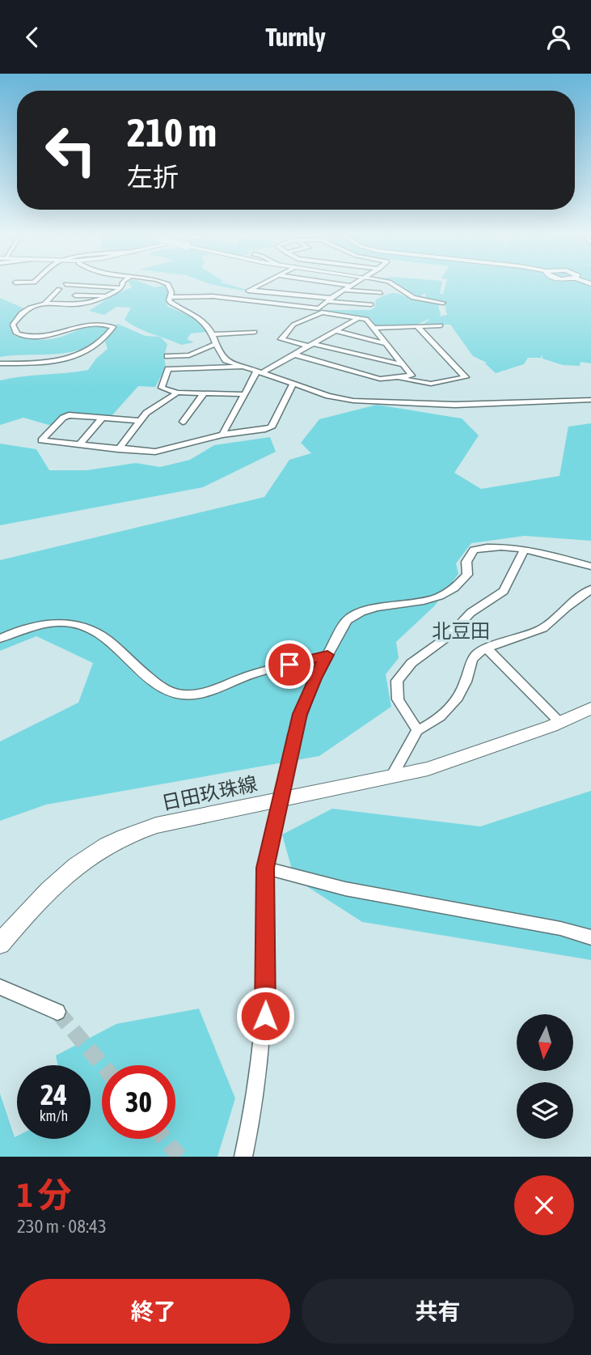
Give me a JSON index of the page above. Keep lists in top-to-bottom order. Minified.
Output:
{"streets":{"main road":["日田玖珠線"]},"districts":["北豆田"],"north":"bottom","page":{"header":"Turnly","turn":["210 m","左折"],"speed":"24 km/h","limit":"30","heading":["1 分","230 m · 08:43"],"buttons":["終了","共有"]}}
